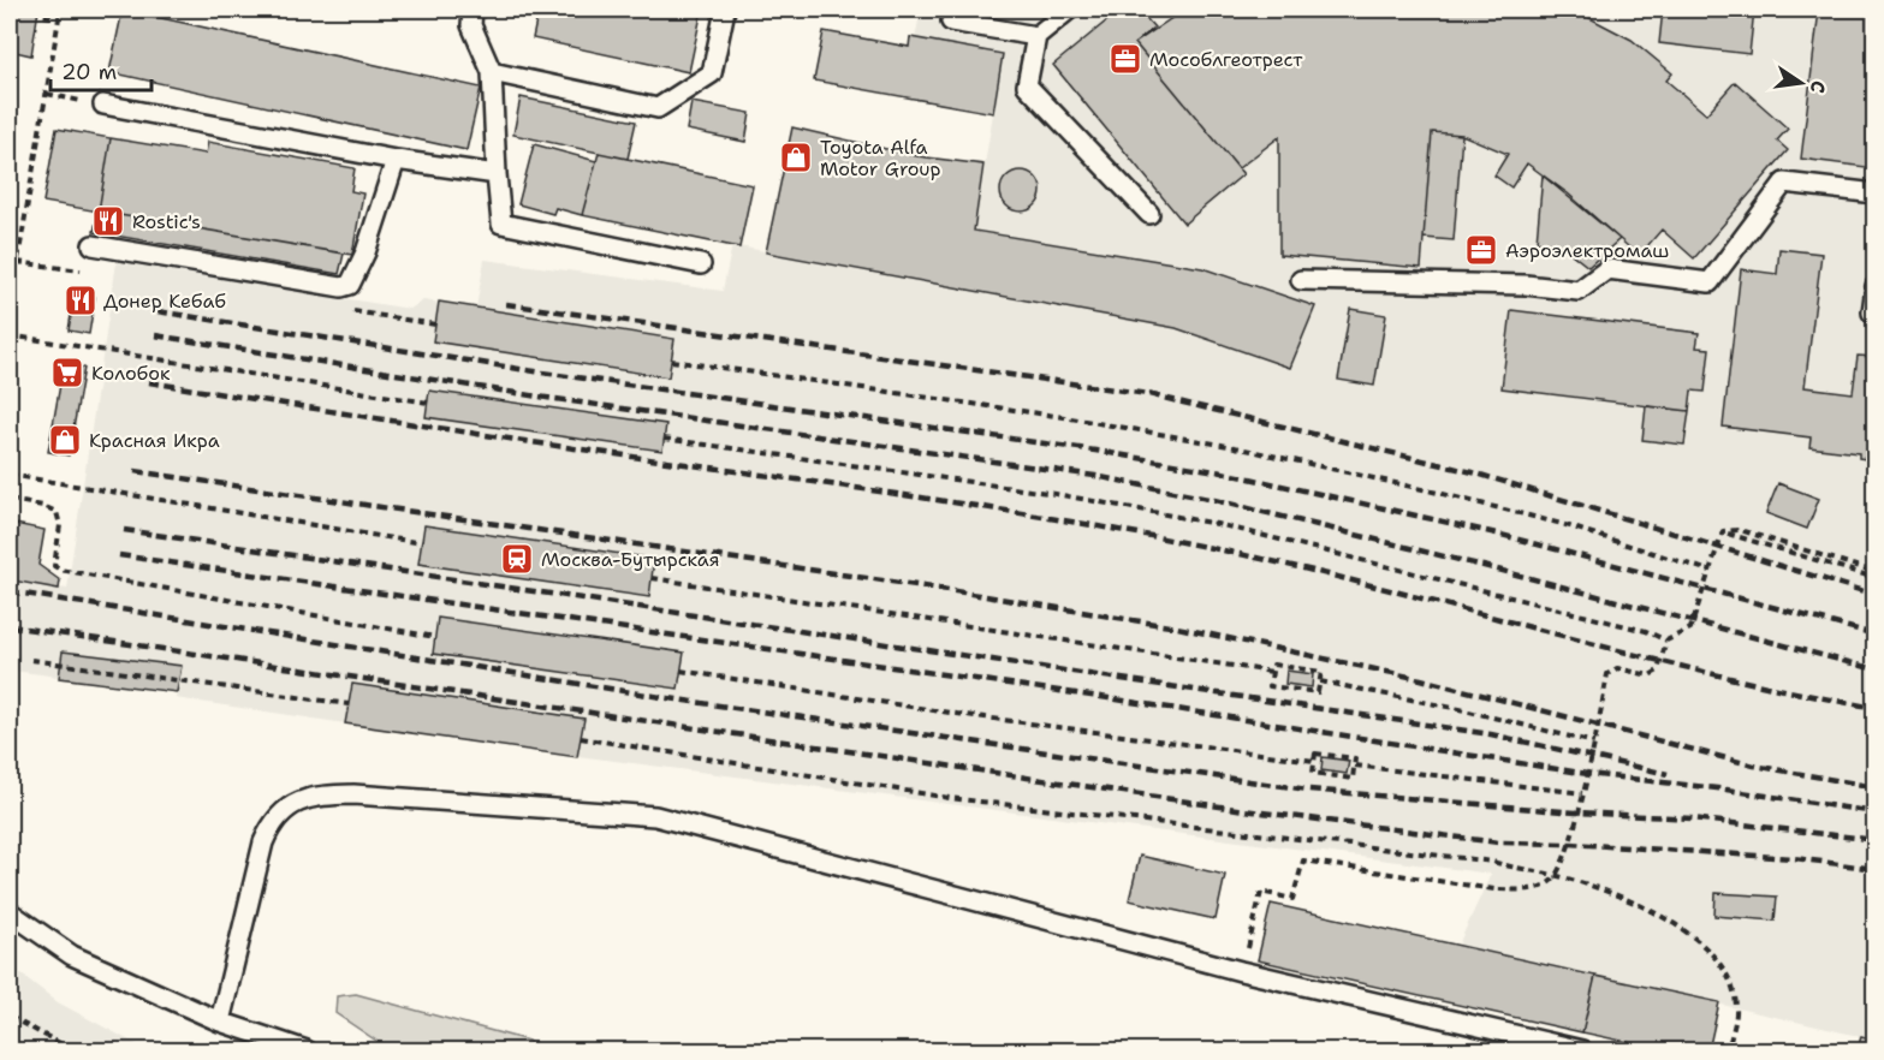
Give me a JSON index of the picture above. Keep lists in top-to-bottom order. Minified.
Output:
{"places":{"office":["Мособлгеотрест","Аэроэлектромаш"],"shop":["Toyota Alfa Motor Group","Красная Икра"],"restaurant":["Rostic's","Донер Кебаб"],"supermarket":["Колобок"],"station":["Москва-Бутырская"]},"scale_bar":"20 m","north":"right"}
